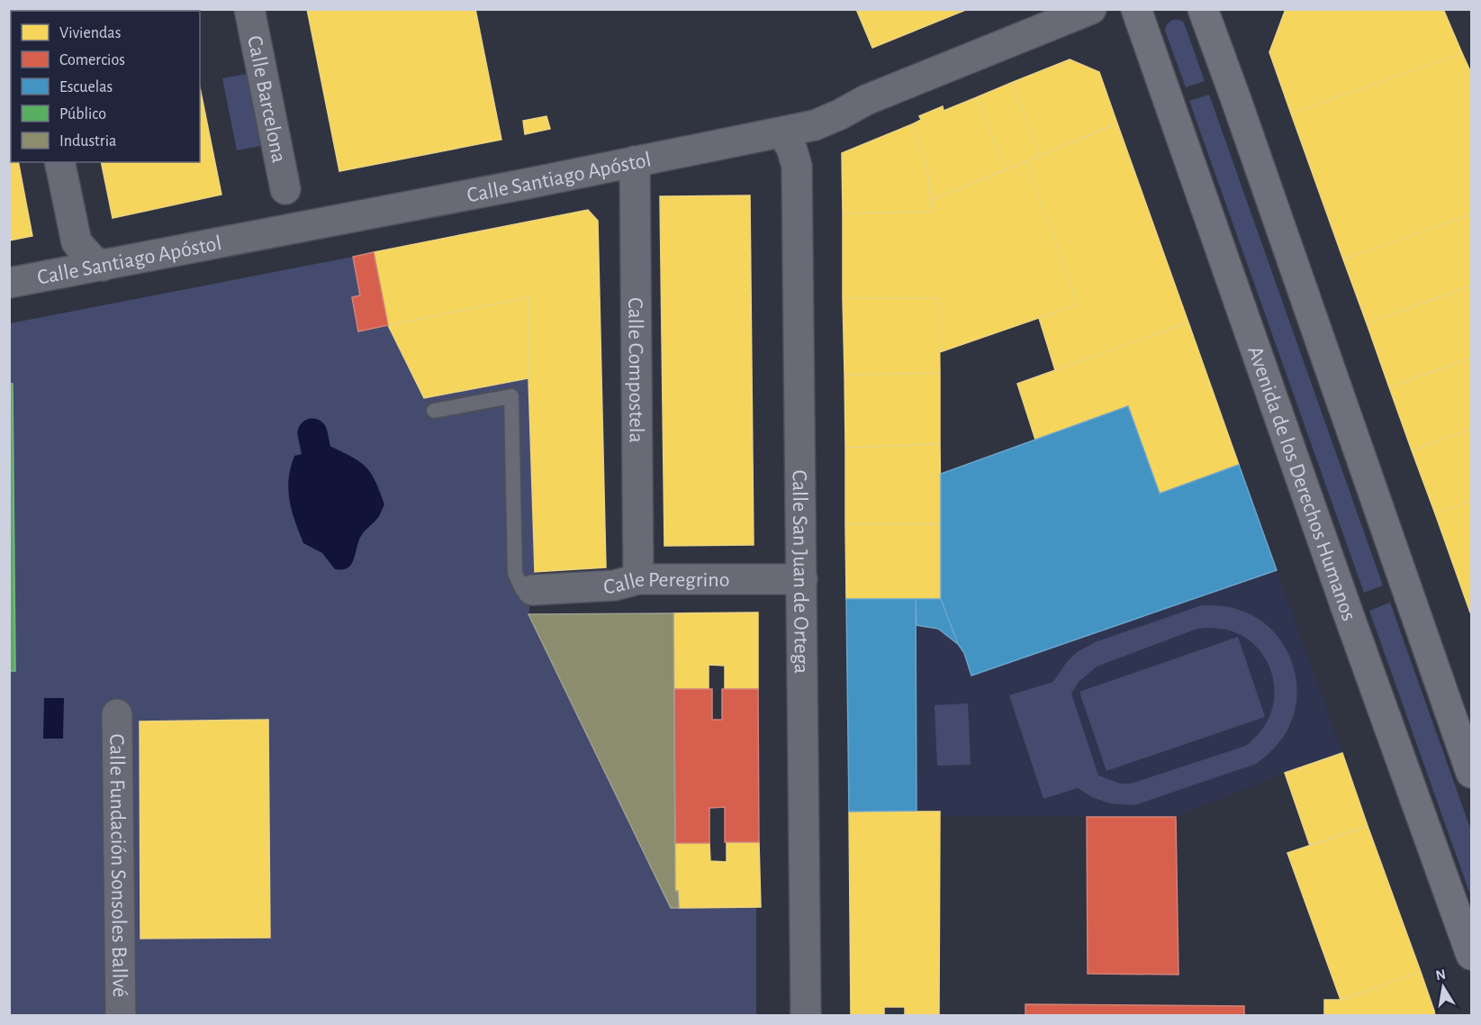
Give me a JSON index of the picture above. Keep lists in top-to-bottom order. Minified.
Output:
{"streets":{"street":["Calle Barcelona","Calle Santiago Apóstol","Calle Compostela","Avenida de los Derechos Humanos","Calle San Juan de Ortega","Calle Peregrino","Calle Fundación Sonsoles Ballvé"]},"crossings":[["Calle Santiago Apóstol","Calle Compostela"],["Calle Santiago Apóstol","Calle San Juan de Ortega"],["Calle Compostela","Calle Peregrino"],["Calle San Juan de Ortega","Calle Peregrino"]],"legend":["Viviendas","Comercios","Escuelas","Público","Industria"],"north":"top"}
